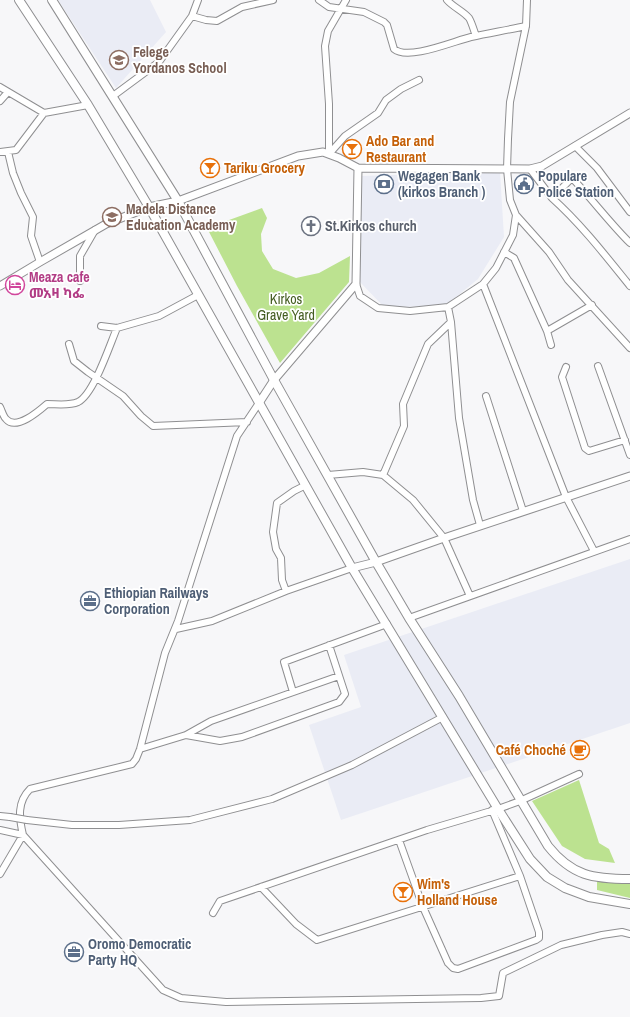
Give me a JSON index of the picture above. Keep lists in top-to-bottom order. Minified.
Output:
{"parks":["Kirkos Grave Yard"],"places":{"school or university":["Felege Yordanos School","Madela Distance Education Academy"],"bar":["Ado Bar and Restaurant","Tariku Grocery","Wim's Holland House"],"bank":["Wegagen Bank (kirkos Branch )"],"public building":["Populare Police Station"],"church":["St.Kirkos church"],"hotel":["Meaza cafe መአዛ ካፌ"],"office":["Ethiopian Railways Corporation","Oromo Democratic Party HQ"],"cafe":["Café Choché"]}}
